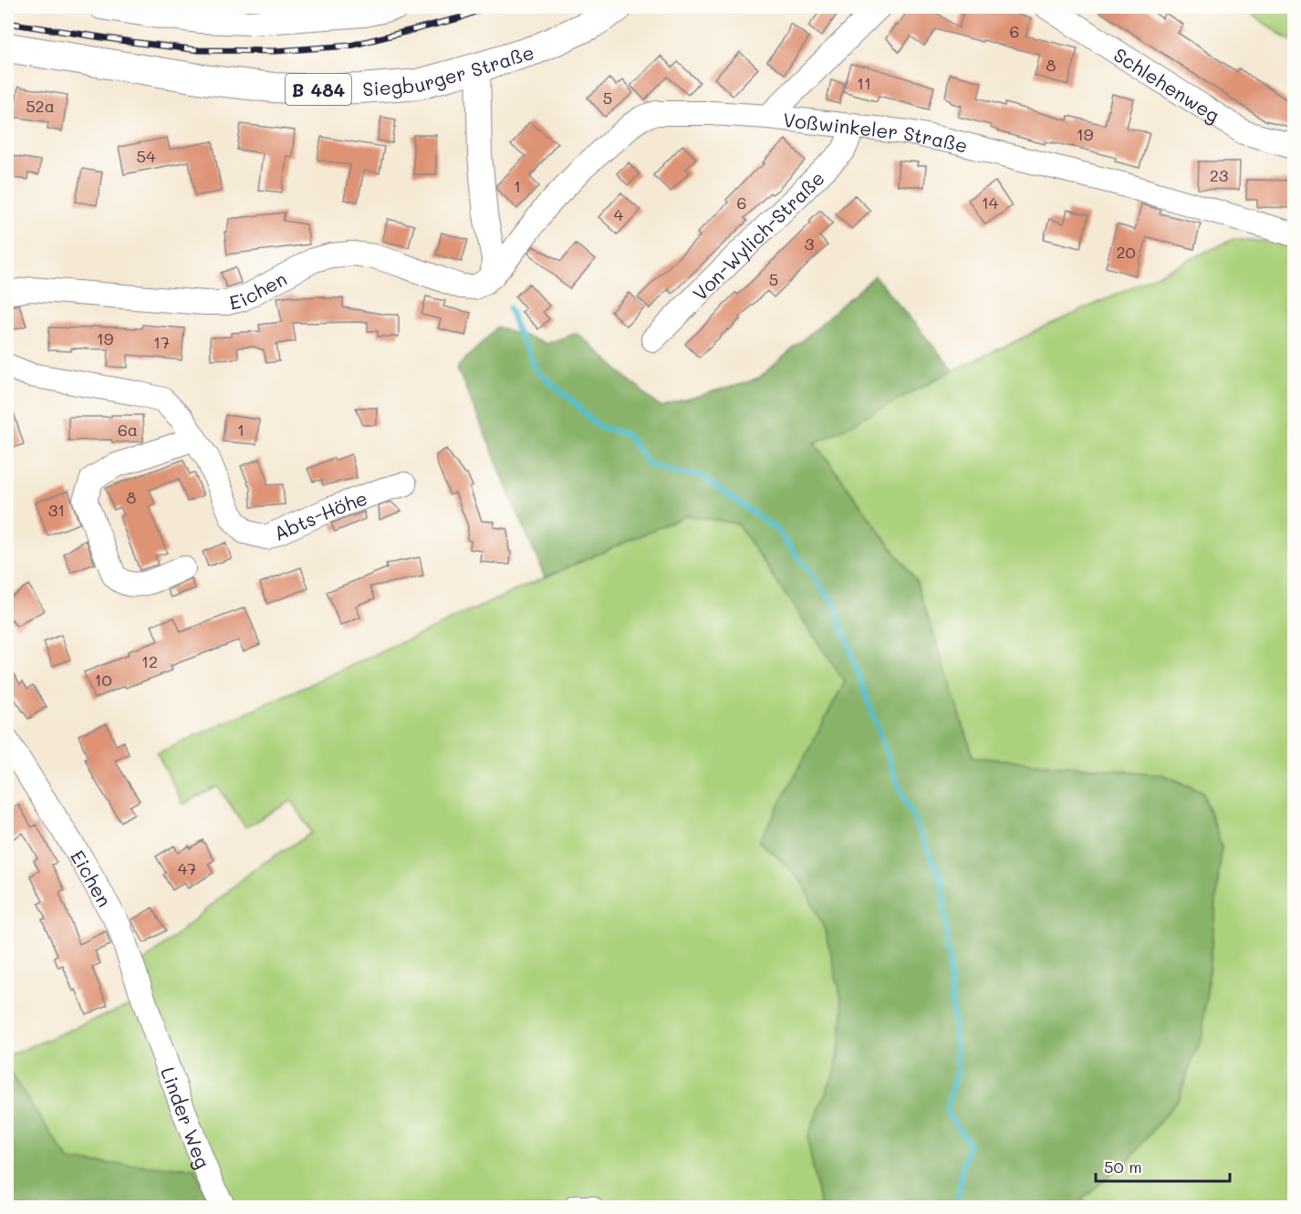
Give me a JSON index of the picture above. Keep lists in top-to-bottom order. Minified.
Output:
{"streets":{"main road":["Siegburger Straße","B 484"],"street":["Schlehenweg","Voßwinkeler Straße","Von-Wylich-Straße","Eichen","Abts-Höhe","Linder Weg"]},"crossings":[["Voßwinkeler Straße","Von-Wylich-Straße"],["Voßwinkeler Straße","Eichen"],["Eichen","Linder Weg"]],"house_numbers":["6","8","11","5","52a","19","54","23","1","6","14","4","3","20","5","19","17","6a","1","8","31","12","10","47"],"scale_bar":"50 m"}
